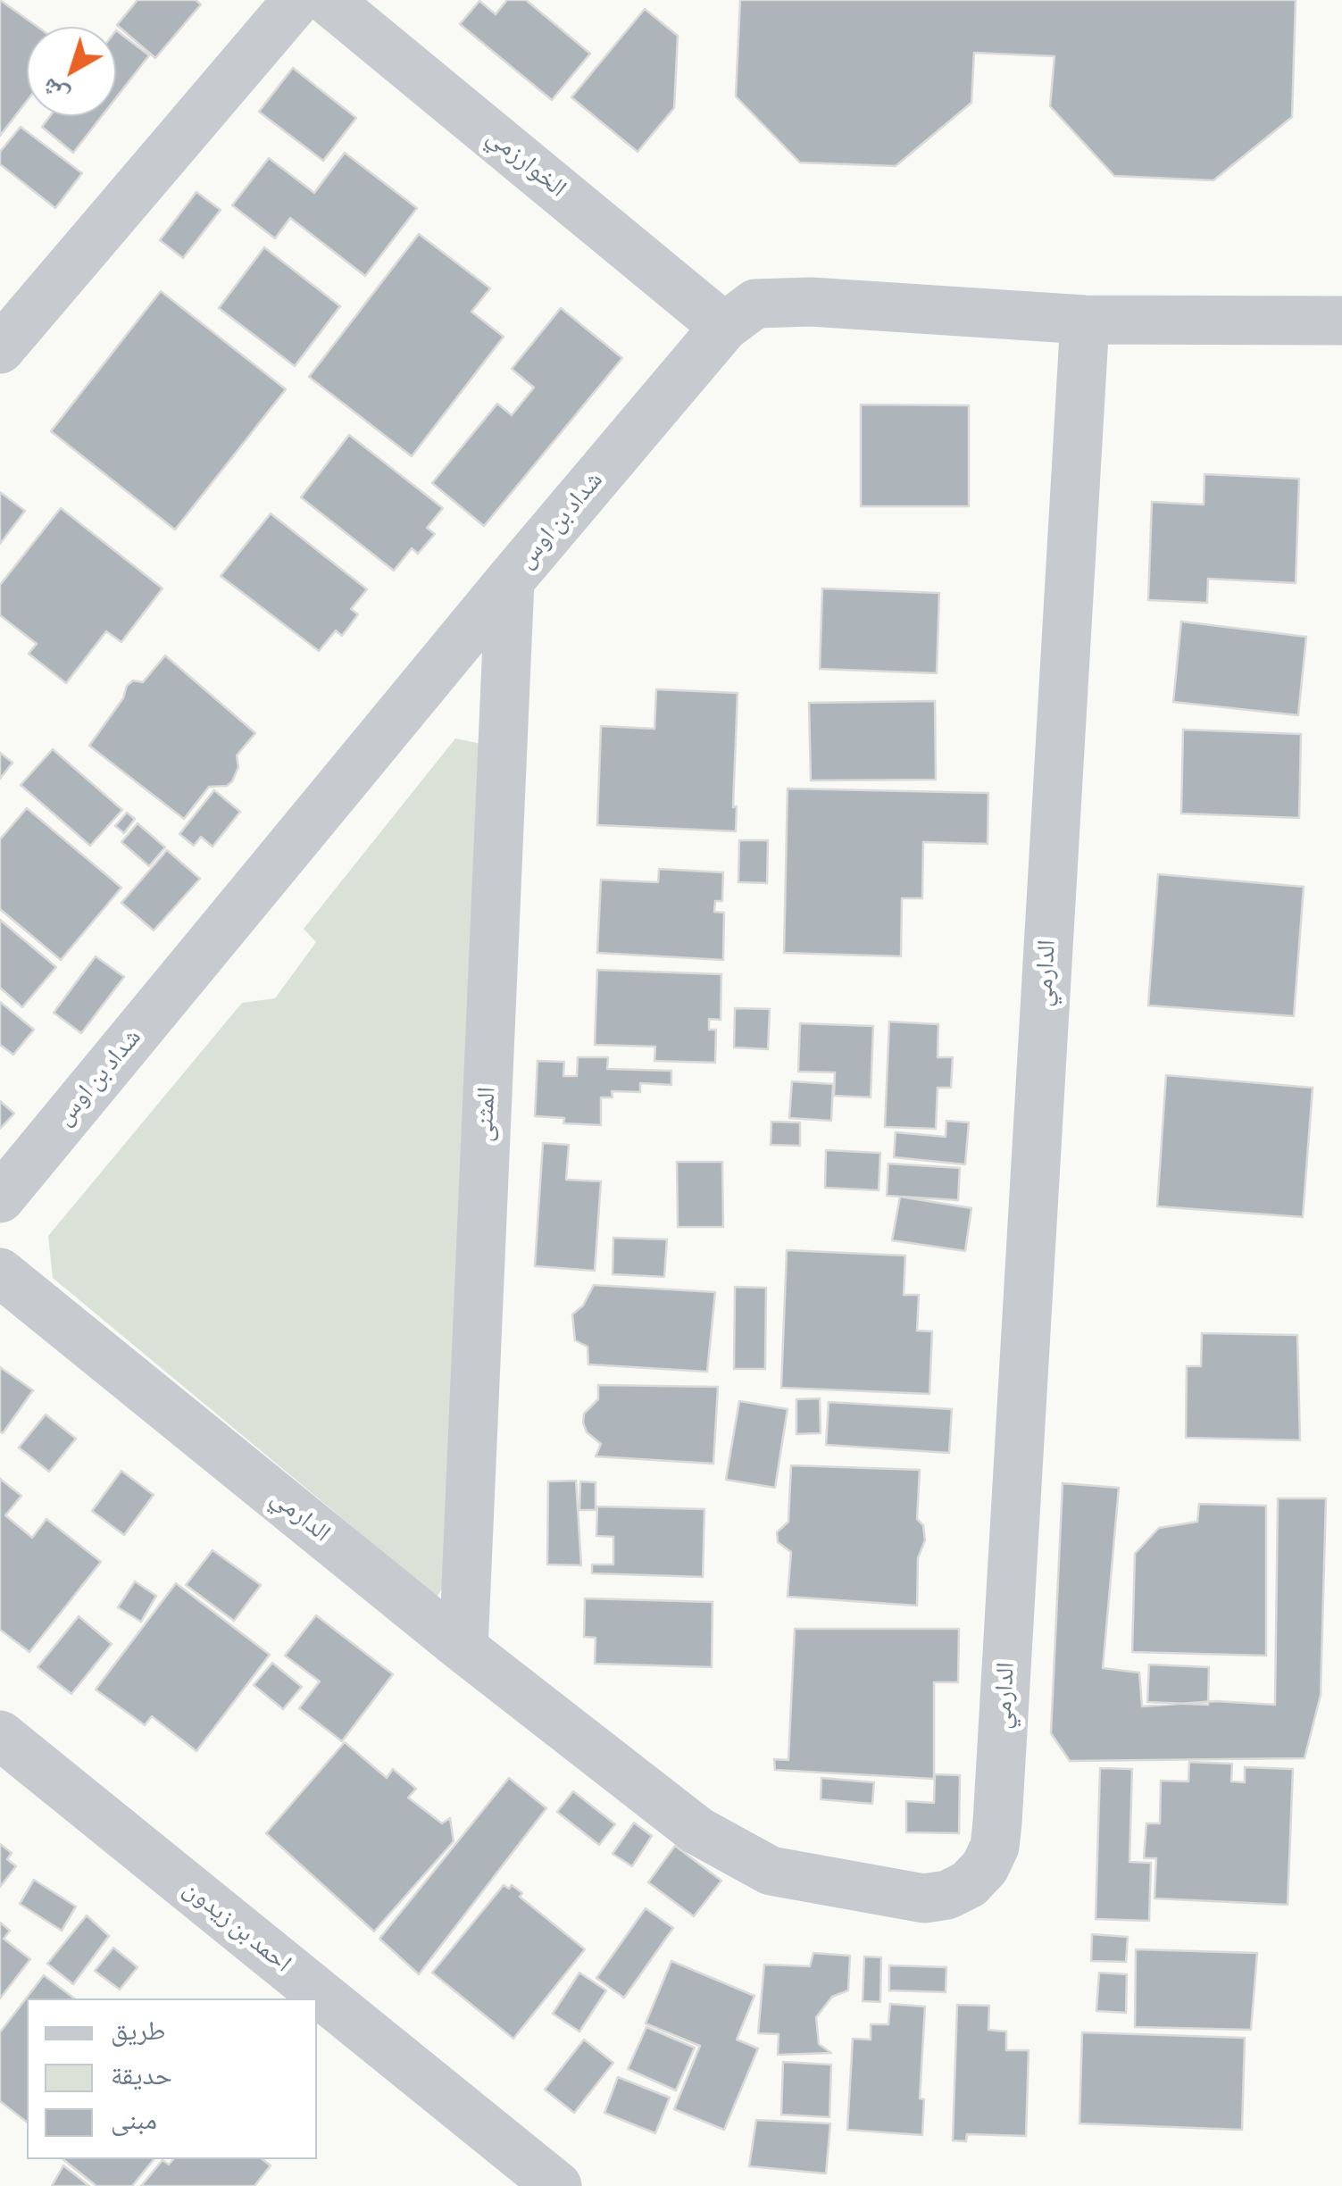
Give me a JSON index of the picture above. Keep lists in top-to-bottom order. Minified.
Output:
{"streets":{"street":["الخوارزمي","شداد بن اوس","الدارمي","المثنى","احمد بن زيدون"]},"crossings":[["الخوارزمي","شداد بن اوس"],["شداد بن اوس","الدارمي"],["شداد بن اوس","المثنى"],["الدارمي","المثنى"]],"legend":["طريق","حديقة","مبنى"],"north":"bottom left"}
